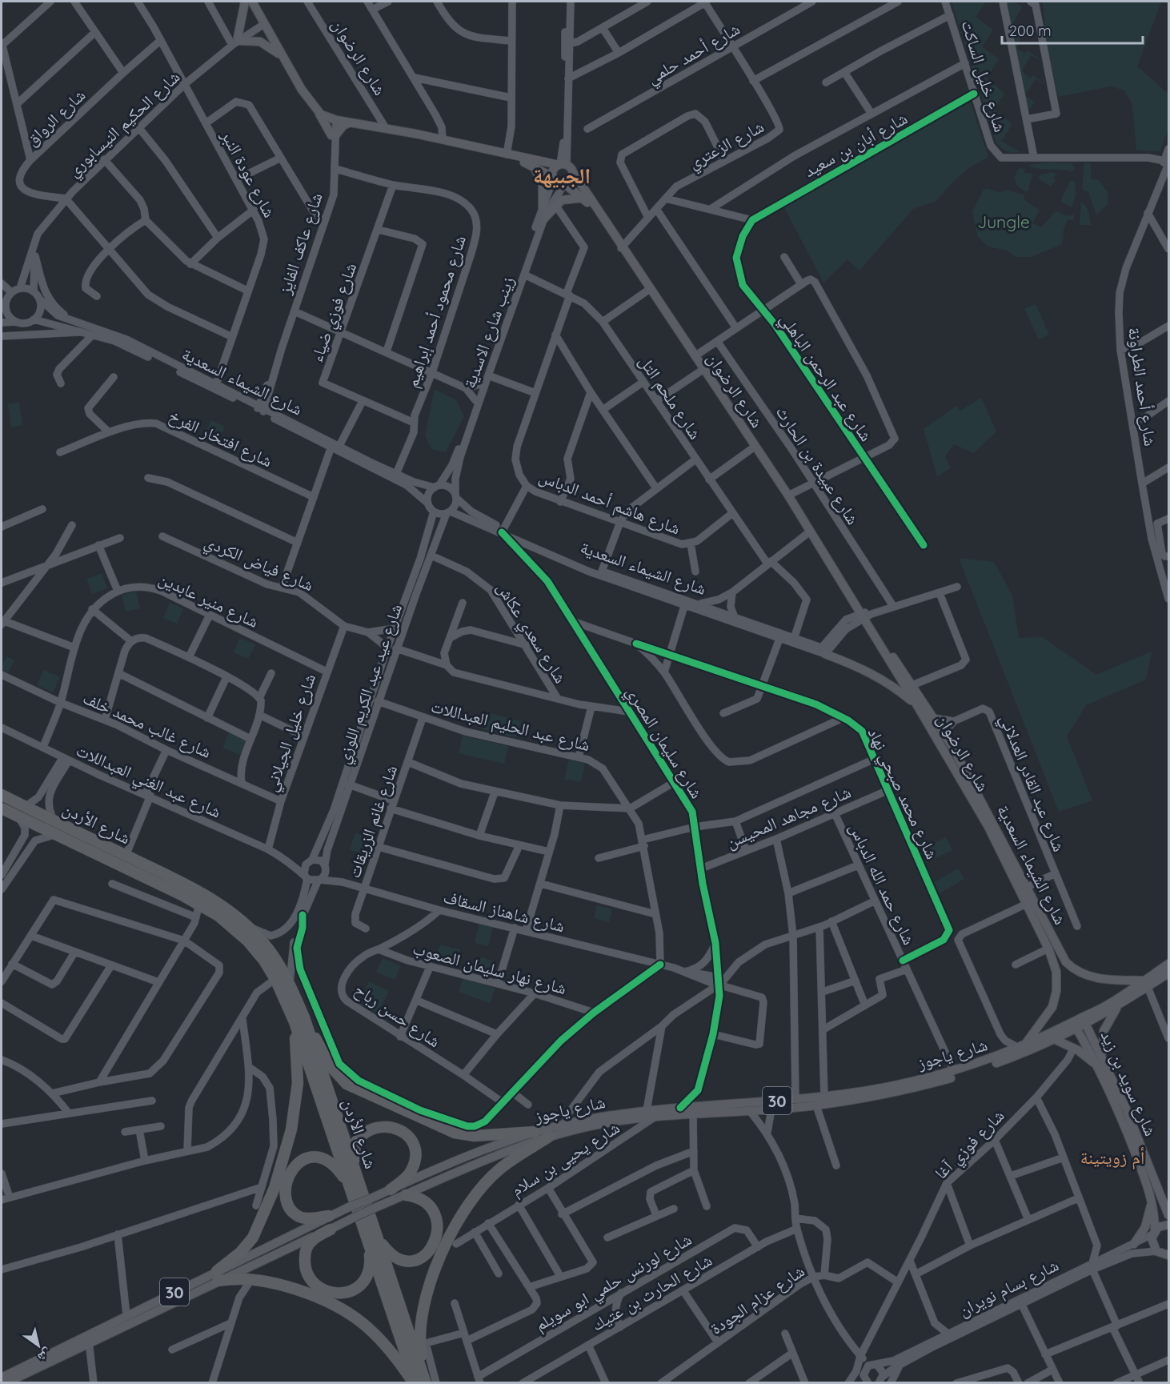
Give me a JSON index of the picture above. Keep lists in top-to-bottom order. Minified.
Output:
{"streets":{"highway":["شارع الأردن"],"main road":["شارع الرضوان","شارع الشيماء السعدية","شارع ياجوز","شارع سويد بن زيد","30"],"street":["شارع أحمد حلمي","شارع خليل الساكت","شارع الرواق","شارع الحكيم النيسابوري","شارع الزعتري","شارع أبان بن سعيد","شارع عودة النبر","شارع عاكف الفايز","شارع محمود أحمد إبراهيم","شارع فوزي ضياء","زينب شارع الاسدية","شارع عبد الرحمن الباهلي","شارع أحمد الطراونة","شارع ملحم التل","شارع افتخار الفرخ","شارع عبيدة بن الحارث","شارع هاشم أحمد الدباس","شارع فياض الكردي","شارع منير عابدين","شارع سعدي عكاش","شارع عيد عبد الكريم اللوزي","شارع غالب محمد خلف","شارع عبد الحليم العبداللات","شارع خليل الجيلاني","شارع سليمان المصري","شارع عبد الغني العبداللات","شارع عبد القادر العدلاني","شارع محمد صبحي نهاد","شارع مجاهد المحيسن","شارع غانم الزريقات","شارع حمد الله الدباس","شارع شاهناز السقاف","شارع نهار سليمان الصعوب","شارع حسن رباح","شارع فوزي آغا","شارع يحيى بن سلام","شارع لورنس حلمي ابو سويلم","شارع بسام نويران","شارع الحارث بن عتيك","شارع عزام الجودة"]},"crossings":[["شارع أحمد حلمي","شارع الزعتري"],["شارع الرضوان","شارع الزعتري"],["شارع الرضوان","زينب شارع الاسدية"],["شارع الرضوان","شارع الشيماء السعدية"],["شارع خليل الساكت","شارع أبان بن سعيد"],["شارع خليل الساكت","شارع أحمد الطراونة"],["شارع الرواق","شارع الحكيم النيسابوري"],["شارع الرواق","شارع عودة النبر"],["شارع الحكيم النيسابوري","شارع عودة النبر"],["شارع الحكيم النيسابوري","شارع الشيماء السعدية"],["شارع أبان بن سعيد","شارع عبد الرحمن الباهلي"],["شارع عودة النبر","شارع الشيماء السعدية"],["شارع عاكف الفايز","شارع محمود أحمد إبراهيم"],["شارع عاكف الفايز","شارع الشيماء السعدية"],["شارع محمود أحمد إبراهيم","شارع فوزي ضياء"],["شارع محمود أحمد إبراهيم","شارع الشيماء السعدية"],["زينب شارع الاسدية","شارع الشيماء السعدية"],["زينب شارع الاسدية","شارع ملحم التل"],["زينب شارع الاسدية","شارع عيد عبد الكريم اللوزي"],["شارع الشيماء السعدية","شارع ملحم التل"],["شارع الشيماء السعدية","شارع عيد عبد الكريم اللوزي"],["شارع الشيماء السعدية","شارع سليمان المصري"],["شارع الشيماء السعدية","شارع عبد القادر العدلاني"],["شارع الشيماء السعدية","شارع ياجوز"],["شارع ملحم التل","شارع هاشم أحمد الدباس"],["شارع فياض الكردي","شارع عيد عبد الكريم اللوزي"],["شارع فياض الكردي","شارع خليل الجيلاني"],["شارع منير عابدين","شارع غالب محمد خلف"],["شارع منير عابدين","شارع خليل الجيلاني"],["شارع منير عابدين","شارع عبد الغني العبداللات"],["شارع سعدي عكاش","شارع عيد عبد الكريم اللوزي"],["شارع عيد عبد الكريم اللوزي","شارع عبد الحليم العبداللات"],["شارع عيد عبد الكريم اللوزي","شارع عبد الغني العبداللات"],["شارع عيد عبد الكريم اللوزي","شارع شاهناز السقاف"],["شارع غالب محمد خلف","شارع خليل الجيلاني"],["شارع عبد الحليم العبداللات","شارع غانم الزريقات"],["شارع عبد الحليم العبداللات","شارع شاهناز السقاف"],["شارع خليل الجيلاني","شارع عبد الغني العبداللات"],["شارع سليمان المصري","شارع محمد صبحي نهاد"],["شارع سليمان المصري","شارع مجاهد المحيسن"],["شارع سليمان المصري","شارع ياجوز"],["شارع عبد الغني العبداللات","شارع شاهناز السقاف"],["شارع محمد صبحي نهاد","شارع مجاهد المحيسن"],["شارع محمد صبحي نهاد","شارع حمد الله الدباس"],["شارع مجاهد المحيسن","شارع حمد الله الدباس"],["شارع غانم الزريقات","شارع شاهناز السقاف"],["شارع حمد الله الدباس","شارع ياجوز"],["شارع شاهناز السقاف","شارع حسن رباح"],["شارع نهار سليمان الصعوب","شارع حسن رباح"],["شارع ياجوز","شارع سويد بن زيد"],["شارع ياجوز","شارع يحيى بن سلام"],["شارع سويد بن زيد","شارع بسام نويران"],["شارع فوزي آغا","شارع عزام الجودة"],["شارع لورنس حلمي ابو سويلم","شارع الحارث بن عتيك"]],"districts":["الجبيهة","أم زويتينة"],"parks":["Jungle"],"scale_bar":"200 m","north":"bottom right"}
